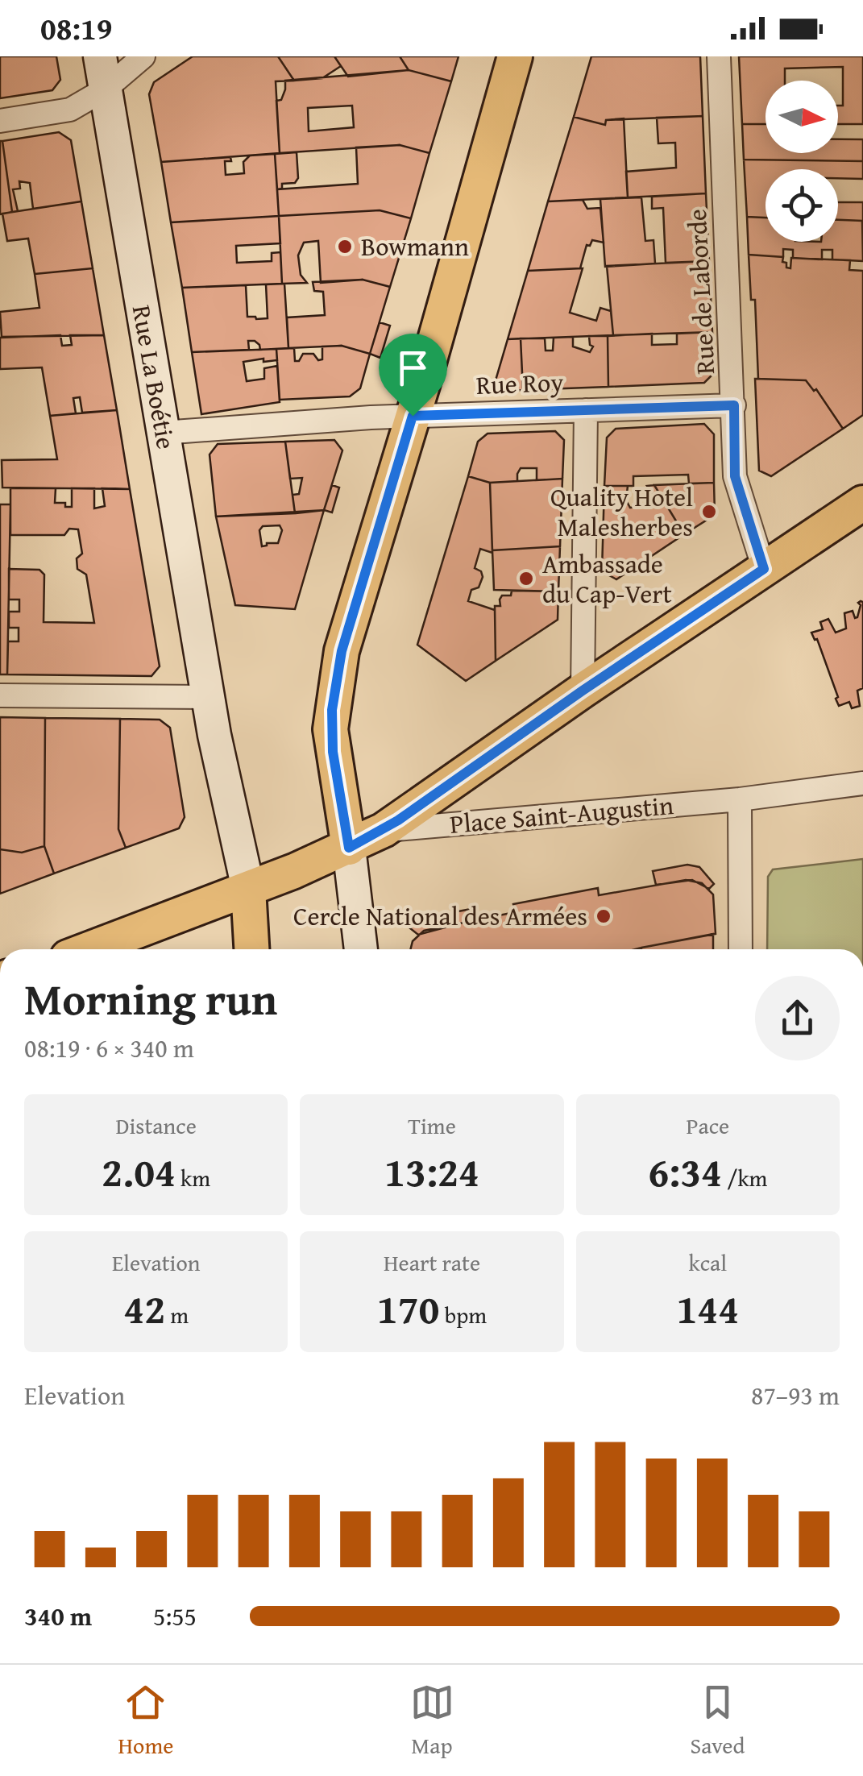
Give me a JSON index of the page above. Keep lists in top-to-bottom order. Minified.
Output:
{"streets":{"street":["Rue de Laborde","Rue La Boétie","Rue Roy","Place Saint-Augustin"]},"crossings":[["Rue de Laborde","Rue Roy"],["Rue La Boétie","Rue Roy"]],"places":["Bowmann","Quality Hotel Malesherbes","Ambassade du Cap-Vert","Cercle National des Armées"],"north":"right","page":{"status":"08:19","heading":["Morning run","08:19 · 6 × 340 m"],"stats":[["Distance","2.04 km"],["Time","13:24"],["Pace","6:34 /km"],["Elevation","42 m"],["Heart rate","170 bpm"],["kcal","144"]],"chart":["Elevation","87–93 m"],"list":[{"name":"340 m","note":"5:55"}],"tabs":["Home","Map","Saved"]}}
